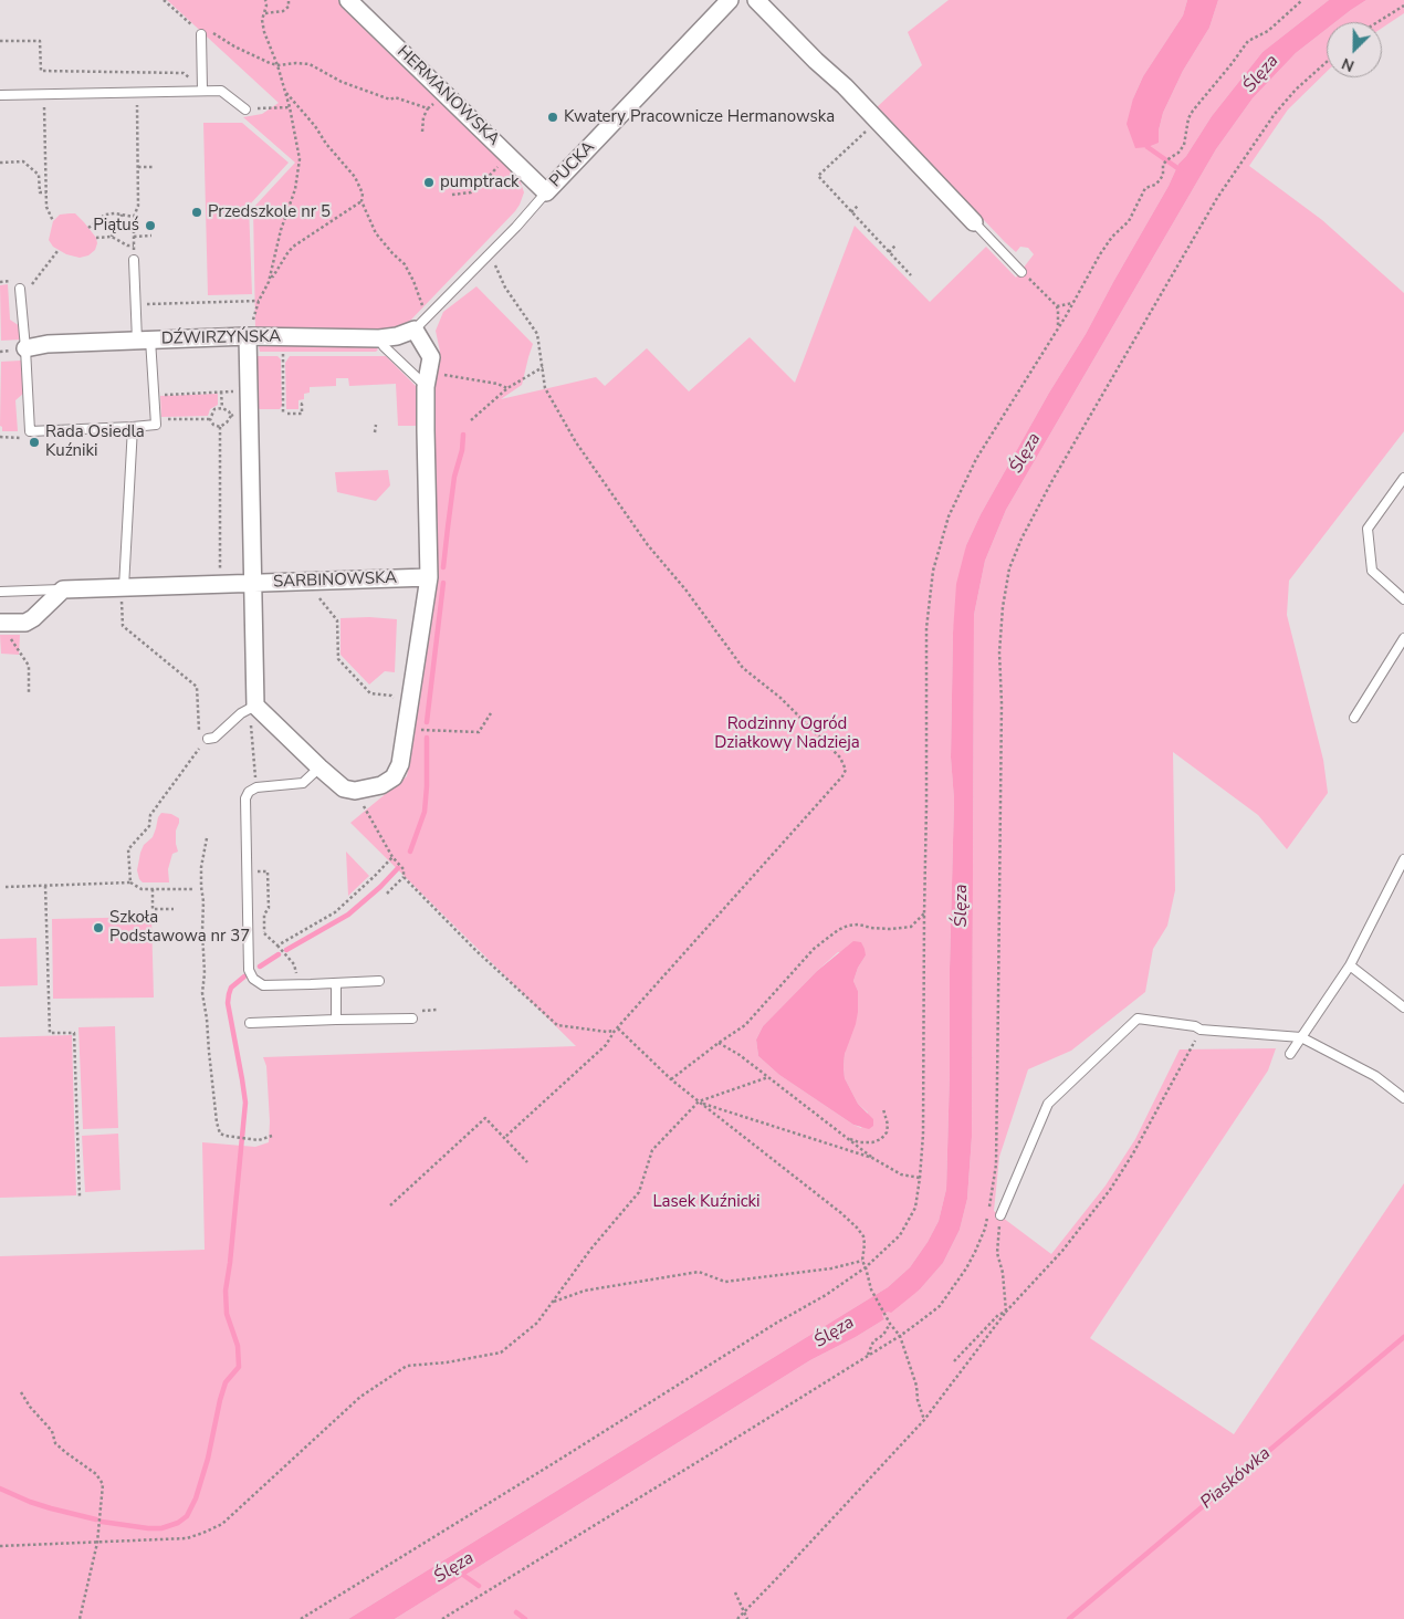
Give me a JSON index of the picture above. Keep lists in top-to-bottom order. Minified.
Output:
{"streets":{"street":["HERMANOWSKA","PUCKA","DŹWIRZYŃSKA","SARBINOWSKA"]},"crossings":[["HERMANOWSKA","PUCKA"],["PUCKA","DŹWIRZYŃSKA"]],"water":["Ślęza","Piaskówka"],"parks":["Rodzinny Ogród Działkowy Nadzieja","Lasek Kuźnicki"],"places":["Kwatery Pracownicze Hermanowska","pumptrack","Przedszkole nr 5","Piątuś","Rada Osiedla Kuźniki","Szkoła Podstawowa nr 37"],"north":"bottom left"}
